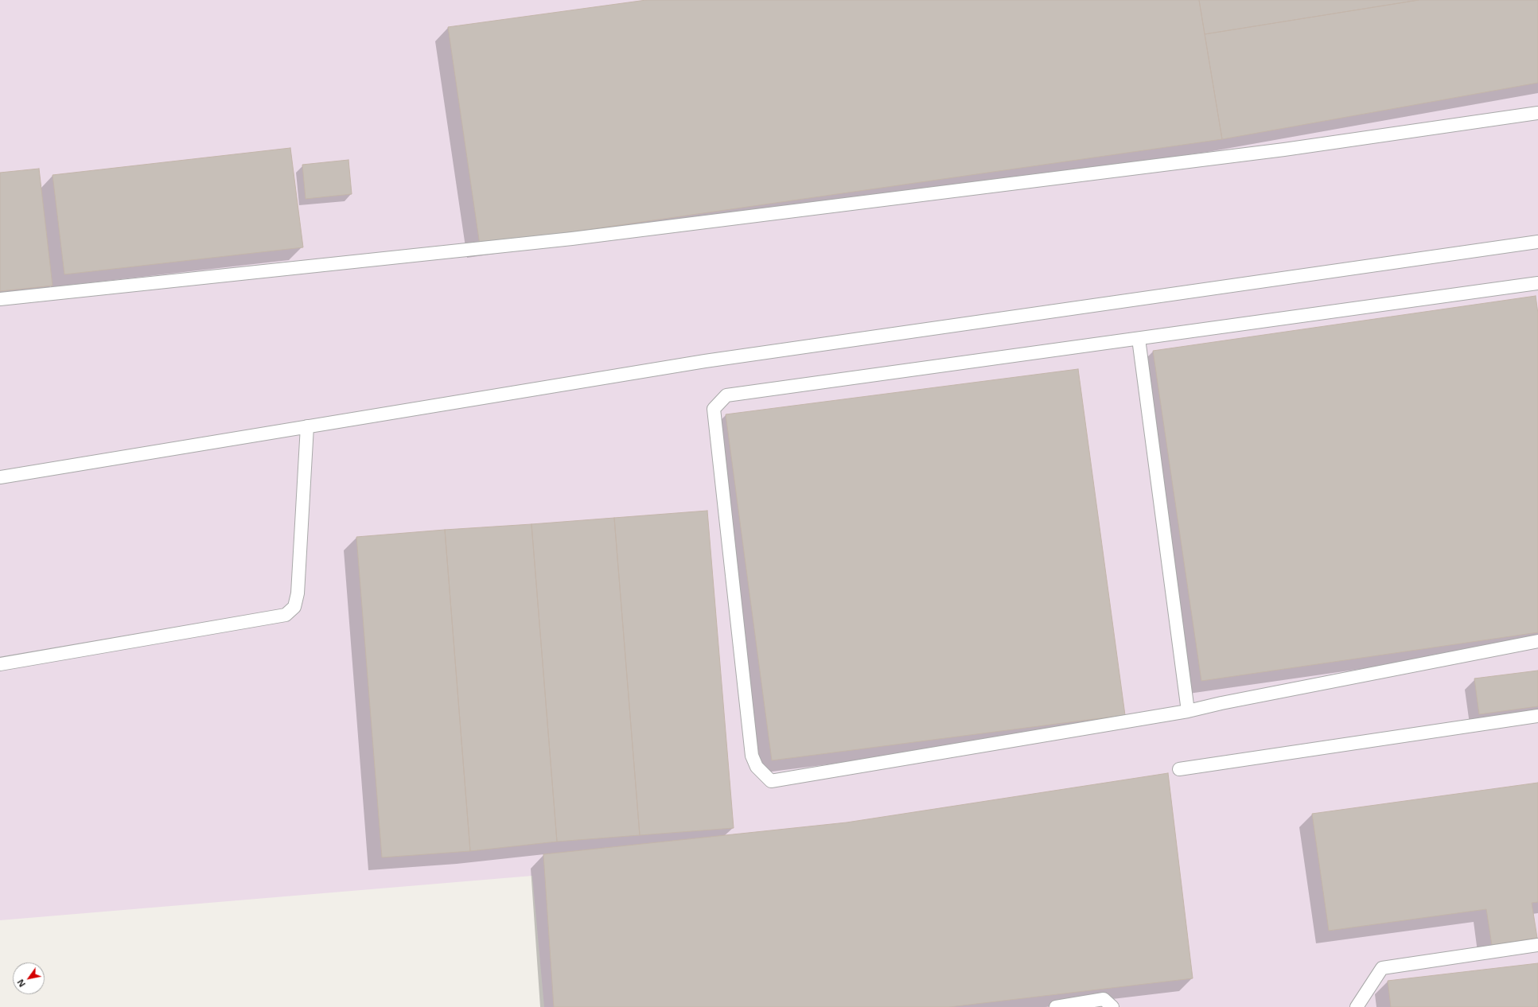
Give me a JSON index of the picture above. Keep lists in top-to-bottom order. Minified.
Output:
{"north":"bottom left"}
